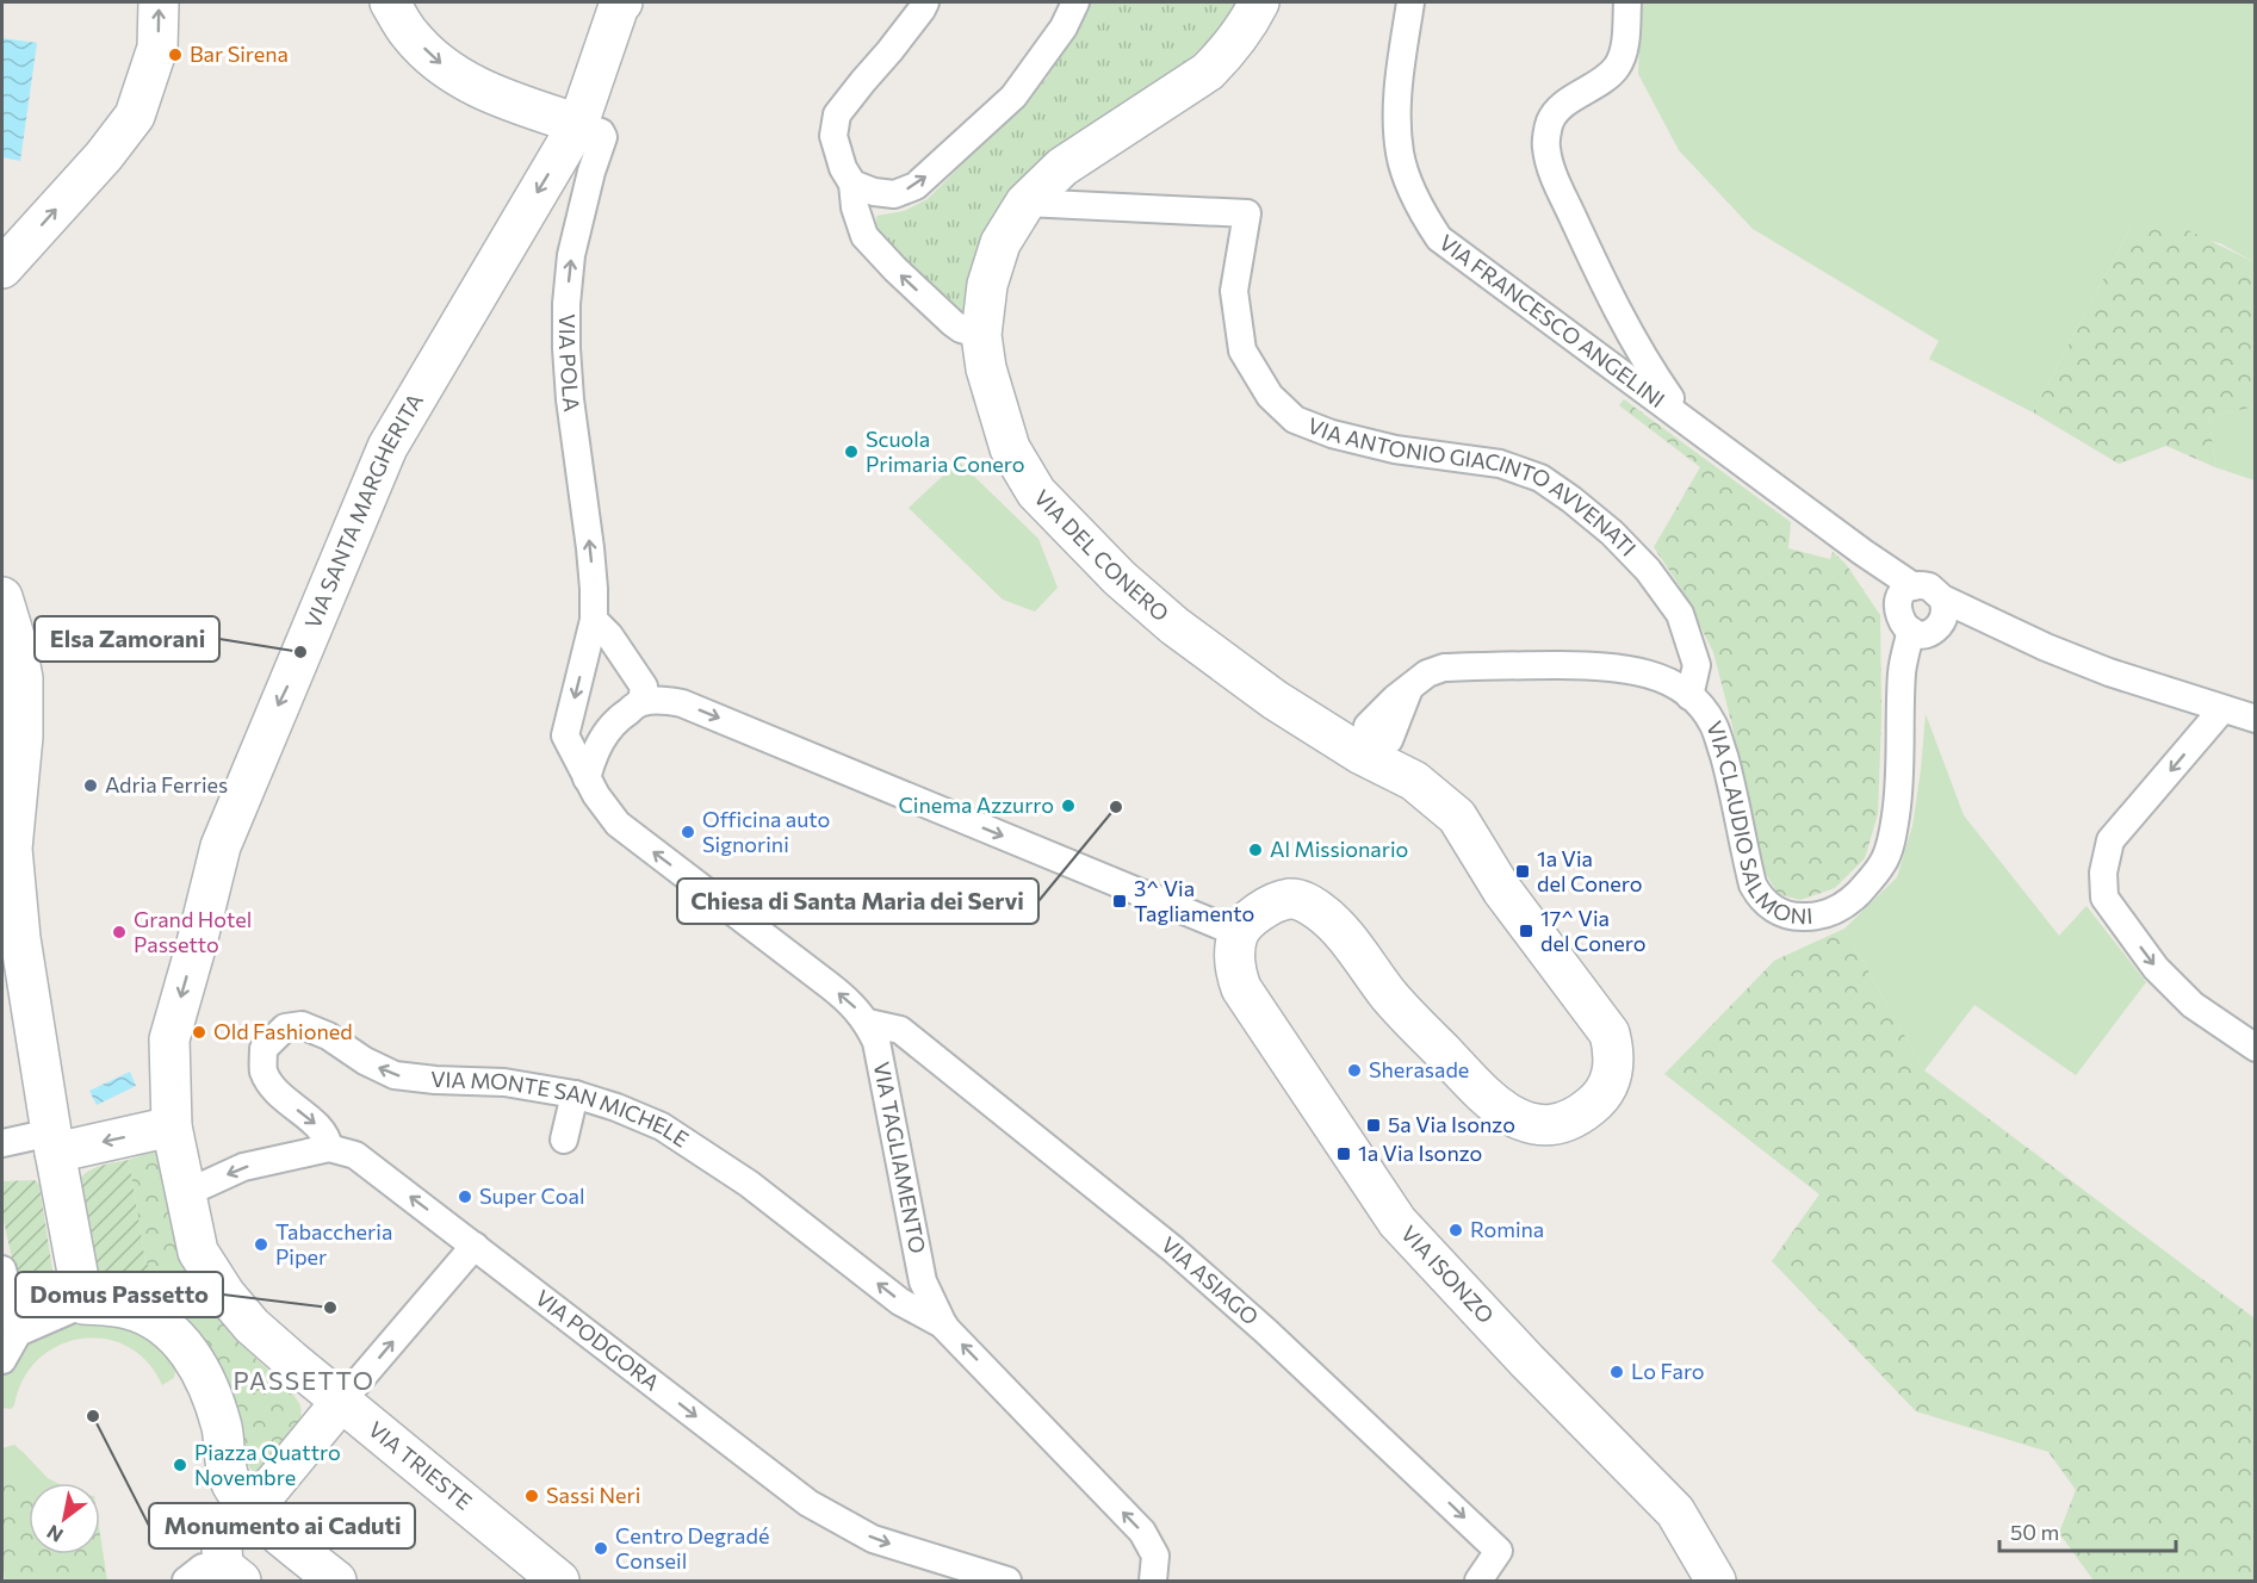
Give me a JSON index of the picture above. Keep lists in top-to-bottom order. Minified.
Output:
{"streets":{"street":["VIA FRANCESCO ANGELINI","VIA POLA","VIA ANTONIO GIACINTO AVVENATI","VIA SANTA MARGHERITA","VIA DEL CONERO","VIA CLAUDIO SALMONI","VIA MONTE SAN MICHELE","VIA TAGLIAMENTO","VIA ISONZO","VIA ASIAGO","VIA PODGORA","VIA TRIESTE"]},"crossings":[["VIA FRANCESCO ANGELINI","VIA CLAUDIO SALMONI"],["VIA POLA","VIA SANTA MARGHERITA"],["VIA POLA","VIA TAGLIAMENTO"],["VIA ANTONIO GIACINTO AVVENATI","VIA DEL CONERO"],["VIA ANTONIO GIACINTO AVVENATI","VIA CLAUDIO SALMONI"],["VIA SANTA MARGHERITA","VIA TRIESTE"],["VIA DEL CONERO","VIA CLAUDIO SALMONI"],["VIA DEL CONERO","VIA ISONZO"],["VIA MONTE SAN MICHELE","VIA TAGLIAMENTO"],["VIA MONTE SAN MICHELE","VIA PODGORA"],["VIA TAGLIAMENTO","VIA ASIAGO"]],"one_way":["VIA POLA","VIA SANTA MARGHERITA","VIA ASIAGO"],"districts":["PASSETTO"],"places":{"other":["Bar Sirena","Scuola Primaria Conero","Elsa Zamorani","Adria Ferries","Cinema Azzurro","Chiesa di Santa Maria dei Servi","Officina auto Signorini","Al Missionario","Grand Hotel Passetto","Old Fashioned","Sherasade","Super Coal","Romina","Tabaccheria Piper","Domus Passetto","Lo Faro","Monumento ai Caduti","Piazza Quattro Novembre","Sassi Neri","Centro Degradé Conseil"],"transit":["1a Via del Conero","3^ Via Tagliamento","17^ Via del Conero","5a Via Isonzo","1a Via Isonzo"]},"scale_bar":"50 m","north":"bottom left"}
